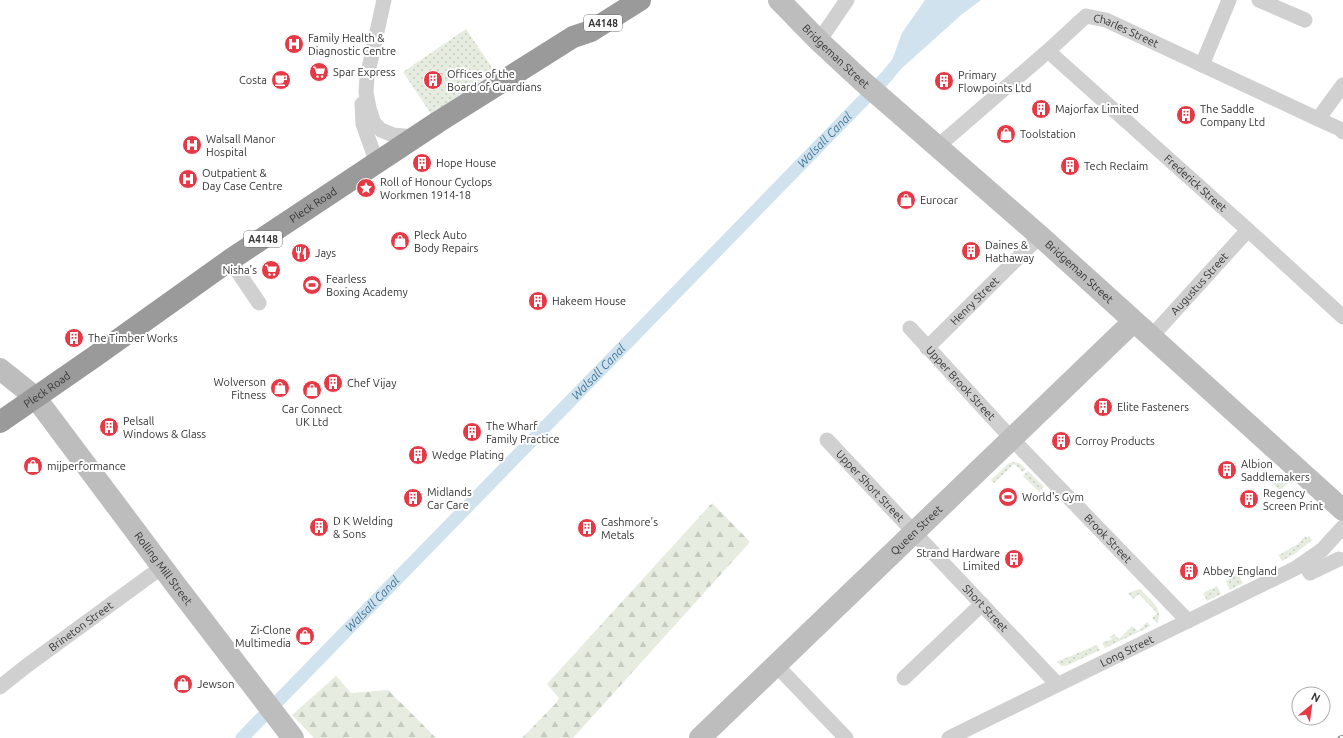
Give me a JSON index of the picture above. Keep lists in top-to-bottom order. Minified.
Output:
{"streets":{"highway":["A4148","Pleck Road"],"street":["Charles Street","Bridgeman Street","Frederick Street","Augustus Street","Henry Street","Upper Brook Street","Upper Short Street","Queen Street","Brook Street","Rolling Mill Street","Short Street","Brineton Street","Long Street"]},"crossings":[["Charles Street","Bridgeman Street"],["Charles Street","Frederick Street"],["Bridgeman Street","Augustus Street"],["Bridgeman Street","Henry Street"],["Bridgeman Street","Queen Street"],["Frederick Street","Augustus Street"],["Pleck Road","Rolling Mill Street"],["Henry Street","Upper Brook Street"],["Upper Brook Street","Queen Street"],["Upper Brook Street","Brook Street"],["Upper Short Street","Queen Street"],["Upper Short Street","Short Street"],["Queen Street","Brook Street"],["Queen Street","Short Street"],["Brook Street","Long Street"],["Rolling Mill Street","Brineton Street"],["Short Street","Long Street"]],"water":["Walsall Canal"],"places":{"hospital":["Family Health & Diagnostic Centre","Walsall Manor Hospital","Outpatient & Day Case Centre"],"supermarket":["Spar Express","Nisha's"],"cafe":["Costa"],"building":["Offices of the Board of Guardians","Primary Flowpoints Ltd","Majorfax Limited","The Saddle Company Ltd","Hope House","Tech Reclaim","Daines & Hathaway","Hakeem House","The Timber Works","Chef Vijay","Elite Fasteners","Pelsall Windows & Glass","The Wharf Family Practice","Corroy Products","Wedge Plating","Albion Saddlemakers","Midlands Car Care","Regency Screen Print","D K Welding & Sons","Cashmore's Metals","Strand Hardware Limited","Abbey England"],"shop":["Toolstation","Eurocar","Pleck Auto Body Repairs","Wolverson Fitness","Car Connect UK Ltd","mijperformance","Zi-Clone Multimedia","Jewson"],"place":["Roll of Honour Cyclops Workmen 1914-18"],"restaurant":["Jays"],"sports":["Fearless Boxing Academy","World's Gym"]},"north":"top right"}
